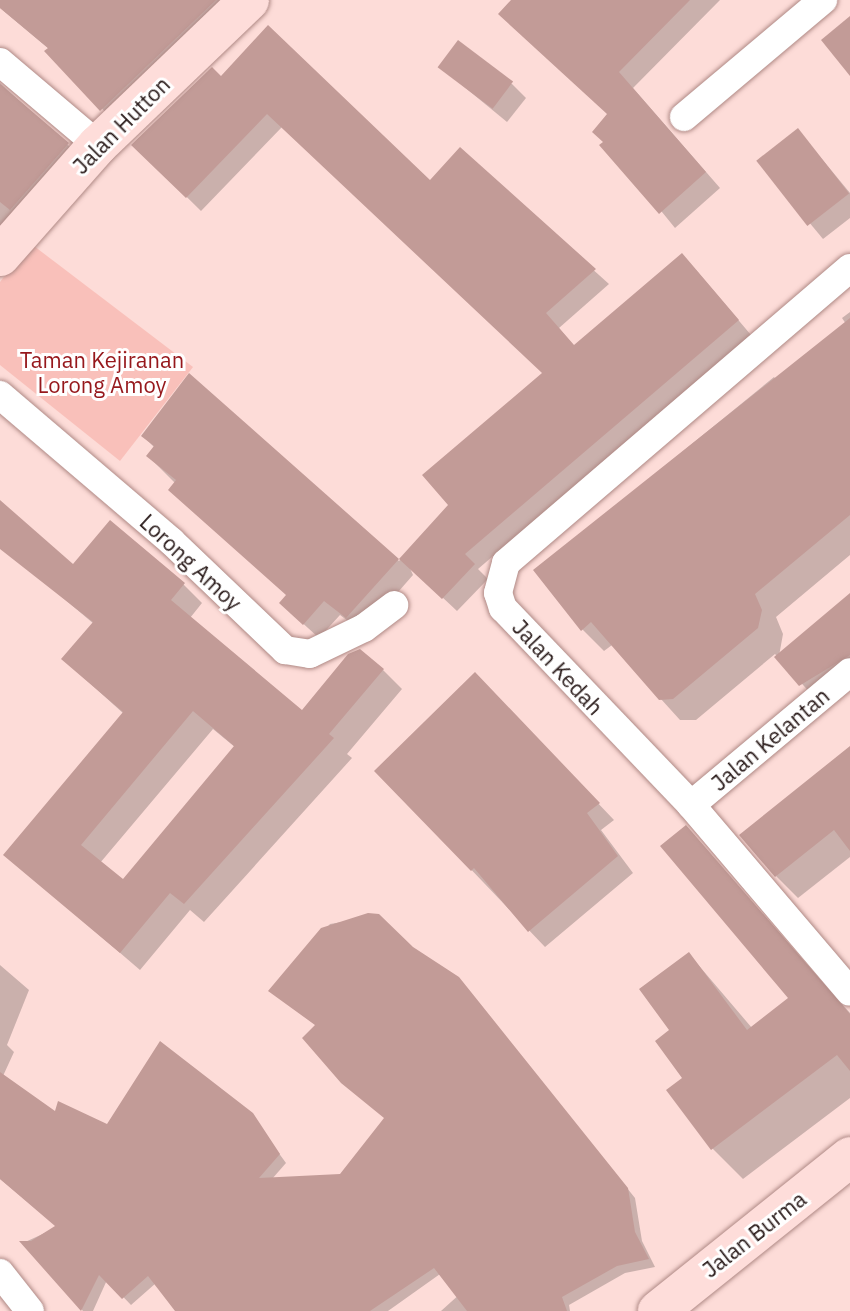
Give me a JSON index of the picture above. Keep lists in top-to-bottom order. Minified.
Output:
{"streets":{"street":["Jalan Hutton","Lorong Amoy","Jalan Kedah","Jalan Kelantan","Jalan Burma"]},"crossings":[["Jalan Kedah","Jalan Kelantan"]],"parks":["Taman Kejiranan Lorong Amoy"]}
